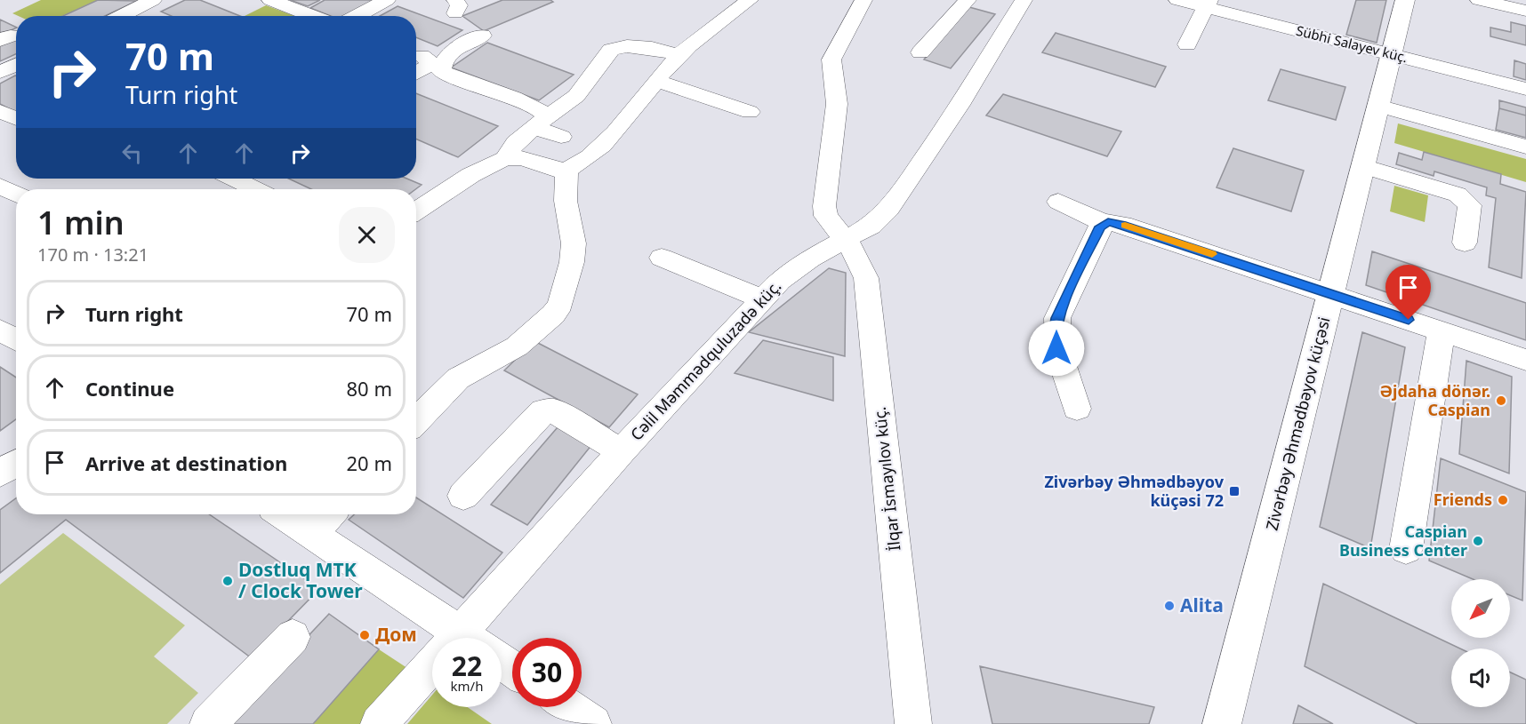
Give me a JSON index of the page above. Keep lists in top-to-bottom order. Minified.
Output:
{"streets":{"main road":["Zivərbəy Əhmədbəyov küçəsi"],"street":["Sübhi Salayev küç.","Cəlil Məmmədquluzadə küç.","İlqar İsmayılov küç."]},"crossings":[["Sübhi Salayev küç.","Zivərbəy Əhmədbəyov küçəsi"],["Cəlil Məmmədquluzadə küç.","İlqar İsmayılov küç."]],"places":{"other":["Əjdaha dönər. Caspian","Friends","Caspian Business Center","Dostluq MTK / Clock Tower","Alita","Дом"],"transit":["Zivərbəy Əhmədbəyov küçəsi 72"]},"north":"bottom left","page":{"turn":["70 m","Turn right"],"heading":["1 min","170 m · 13:21"],"list":[{"name":"Turn right","value":"70 m"},{"name":"Continue","value":"80 m"},{"name":"Arrive at destination","value":"20 m"}],"speed":"22 km/h","limit":"30"}}
